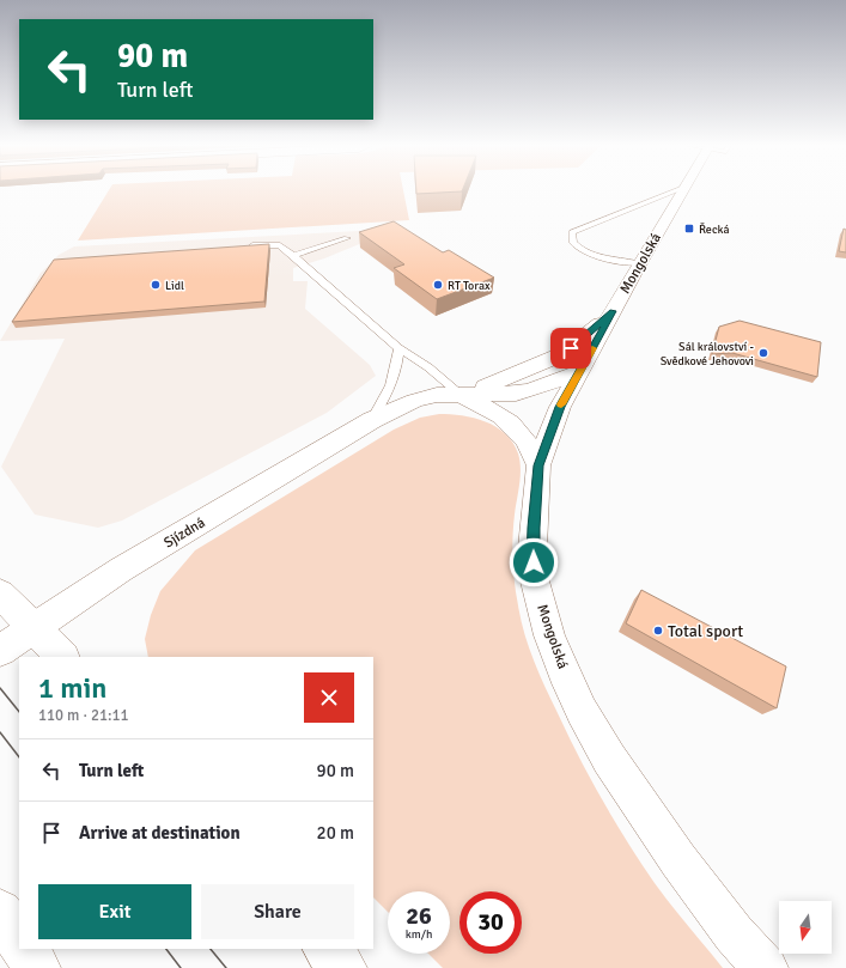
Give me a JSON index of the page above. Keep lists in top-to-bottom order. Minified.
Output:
{"streets":{"street":["Mongolská","Sjízdná"]},"crossings":[["Mongolská","Sjízdná"]],"places":{"transit":["Řecká"],"other":["Lidl","RT Torax","Sál království - Svědkové Jehovovi","Total sport"]},"north":"bottom","page":{"turn":["90 m","Turn left"],"heading":["1 min","110 m · 21:11"],"list":[{"name":"Turn left","value":"90 m"},{"name":"Arrive at destination","value":"20 m"}],"buttons":["Exit","Share"],"speed":"26 km/h","limit":"30"}}
